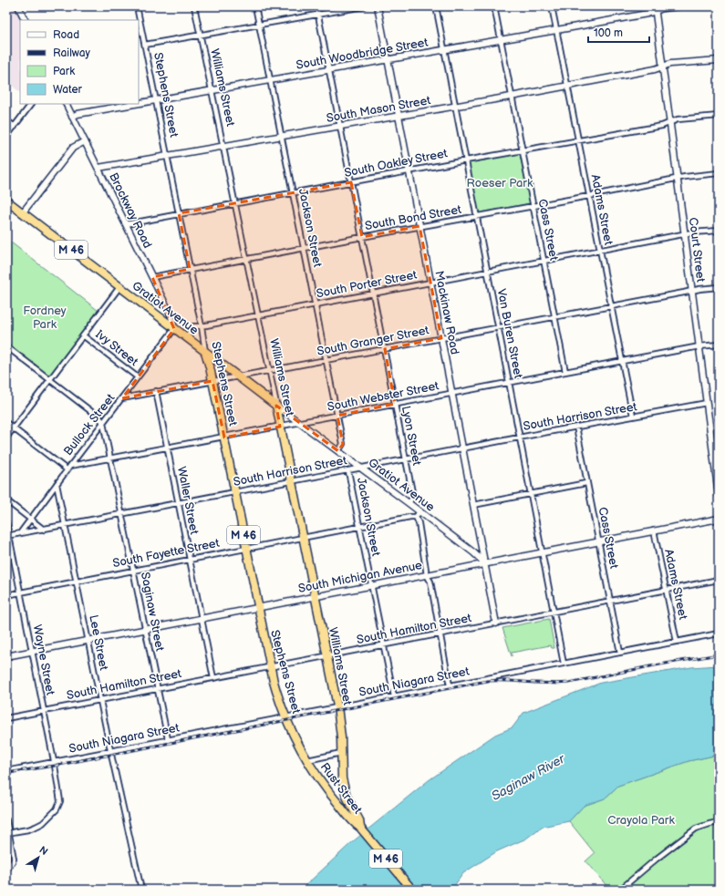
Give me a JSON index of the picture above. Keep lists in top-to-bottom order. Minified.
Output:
{"streets":{"highway":["Williams Street","Stephens Street","M 46","Gratiot Avenue","Rust Street"],"main road":["South Woodbridge Street","South Mason Street","Brockway Road","Court Street","Mackinaw Road","South Michigan Avenue"],"street":["South Oakley Street","Adams Street","South Bond Street","Jackson Street","Cass Street","South Porter Street","Van Buren Street","South Granger Street","Ivy Street","South Webster Street","South Harrison Street","Bullock Street","Lyon Street","Waller Street","South Fayette Street","Saginaw Street","South Hamilton Street","Lee Street","Wayne Street","South Niagara Street"]},"crossings":[["South Woodbridge Street","Williams Street"],["South Woodbridge Street","Stephens Street"],["South Woodbridge Street","Adams Street"],["South Woodbridge Street","Brockway Road"],["South Woodbridge Street","Jackson Street"],["South Woodbridge Street","Cass Street"],["South Woodbridge Street","Court Street"],["South Woodbridge Street","Mackinaw Road"],["South Woodbridge Street","Van Buren Street"],["South Woodbridge Street","Lyon Street"],["Williams Street","South Mason Street"],["Williams Street","South Oakley Street"],["Williams Street","South Bond Street"],["Williams Street","M 46"],["Williams Street","South Porter Street"],["Williams Street","Gratiot Avenue"],["Williams Street","South Granger Street"],["Williams Street","South Webster Street"],["Williams Street","South Harrison Street"],["Williams Street","South Fayette Street"],["Williams Street","South Michigan Avenue"],["Williams Street","South Hamilton Street"],["Williams Street","South Niagara Street"],["Williams Street","Rust Street"],["Stephens Street","South Mason Street"],["Stephens Street","South Oakley Street"],["Stephens Street","South Bond Street"],["Stephens Street","South Porter Street"],["Stephens Street","Gratiot Avenue"],["Stephens Street","South Granger Street"],["Stephens Street","South Webster Street"],["Stephens Street","South Harrison Street"],["Stephens Street","South Fayette Street"],["Stephens Street","South Michigan Avenue"],["Stephens Street","South Hamilton Street"],["Stephens Street","South Niagara Street"],["Stephens Street","Rust Street"],["South Mason Street","Adams Street"],["South Mason Street","Brockway Road"],["South Mason Street","Jackson Street"],["South Mason Street","Cass Street"],["South Mason Street","Court Street"],["South Mason Street","Mackinaw Road"],["South Mason Street","Van Buren Street"],["South Mason Street","Lyon Street"],["South Oakley Street","Adams Street"],["South Oakley Street","Brockway Road"],["South Oakley Street","Jackson Street"],["South Oakley Street","Cass Street"],["South Oakley Street","Court Street"],["South Oakley Street","Mackinaw Road"],["South Oakley Street","Van Buren Street"],["South Oakley Street","Lyon Street"],["Adams Street","South Bond Street"],["Adams Street","South Porter Street"],["Adams Street","South Granger Street"],["Adams Street","South Webster Street"],["Adams Street","South Harrison Street"],["Adams Street","South Michigan Avenue"],["Adams Street","South Hamilton Street"],["Adams Street","South Niagara Street"],["Brockway Road","South Bond Street"],["Brockway Road","Gratiot Avenue"],["Brockway Road","Bullock Street"],["South Bond Street","Jackson Street"],["South Bond Street","Cass Street"],["South Bond Street","Court Street"],["South Bond Street","Mackinaw Road"],["South Bond Street","Van Buren Street"],["South Bond Street","Lyon Street"],["Jackson Street","South Porter Street"],["Jackson Street","Gratiot Avenue"],["Jackson Street","South Granger Street"],["Jackson Street","South Webster Street"],["Jackson Street","South Harrison Street"],["Jackson Street","South Fayette Street"],["Jackson Street","South Michigan Avenue"],["Jackson Street","South Hamilton Street"],["Jackson Street","South Niagara Street"],["Cass Street","South Porter Street"],["Cass Street","South Granger Street"],["Cass Street","South Webster Street"],["Cass Street","South Harrison Street"],["Cass Street","South Michigan Avenue"],["Cass Street","South Hamilton Street"],["Cass Street","South Niagara Street"],["M 46","Rust Street"],["Court Street","South Porter Street"],["Court Street","South Granger Street"],["Court Street","South Webster Street"],["Court Street","South Harrison Street"],["South Porter Street","Gratiot Avenue"],["South Porter Street","Mackinaw Road"],["South Porter Street","Van Buren Street"],["South Porter Street","Lyon Street"],["Gratiot Avenue","Mackinaw Road"],["Gratiot Avenue","South Granger Street"],["Gratiot Avenue","South Webster Street"],["Gratiot Avenue","South Harrison Street"],["Gratiot Avenue","Bullock Street"],["Gratiot Avenue","Lyon Street"],["Gratiot Avenue","South Michigan Avenue"],["Mackinaw Road","South Granger Street"],["Mackinaw Road","South Webster Street"],["Mackinaw Road","South Harrison Street"],["Mackinaw Road","South Michigan Avenue"],["Mackinaw Road","South Hamilton Street"],["Van Buren Street","South Granger Street"],["Van Buren Street","South Webster Street"],["Van Buren Street","South Harrison Street"],["Van Buren Street","South Michigan Avenue"],["Van Buren Street","South Hamilton Street"],["Van Buren Street","South Niagara Street"],["South Granger Street","Bullock Street"],["South Granger Street","Lyon Street"],["South Granger Street","Waller Street"],["Ivy Street","Bullock Street"],["South Webster Street","Bullock Street"],["South Webster Street","Lyon Street"],["South Webster Street","Waller Street"],["South Webster Street","Saginaw Street"],["South Harrison Street","Bullock Street"],["South Harrison Street","Lyon Street"],["South Harrison Street","Waller Street"],["South Harrison Street","Saginaw Street"],["South Harrison Street","Lee Street"],["South Harrison Street","Wayne Street"],["Bullock Street","Saginaw Street"],["Bullock Street","Lee Street"],["Waller Street","South Fayette Street"],["Waller Street","South Michigan Avenue"],["Waller Street","South Hamilton Street"],["South Fayette Street","Saginaw Street"],["South Fayette Street","Lee Street"],["South Fayette Street","Wayne Street"],["South Michigan Avenue","Saginaw Street"],["South Michigan Avenue","Lee Street"],["South Michigan Avenue","Wayne Street"],["Saginaw Street","South Hamilton Street"],["Saginaw Street","South Niagara Street"],["South Hamilton Street","Lee Street"],["South Hamilton Street","Wayne Street"],["Lee Street","South Niagara Street"],["Wayne Street","South Niagara Street"]],"water":["Saginaw River"],"parks":["Roeser Park","Fordney Park","Crayola Park"],"legend":["Road","Railway","Park","Water"],"scale_bar":"100 m","north":"top right"}
